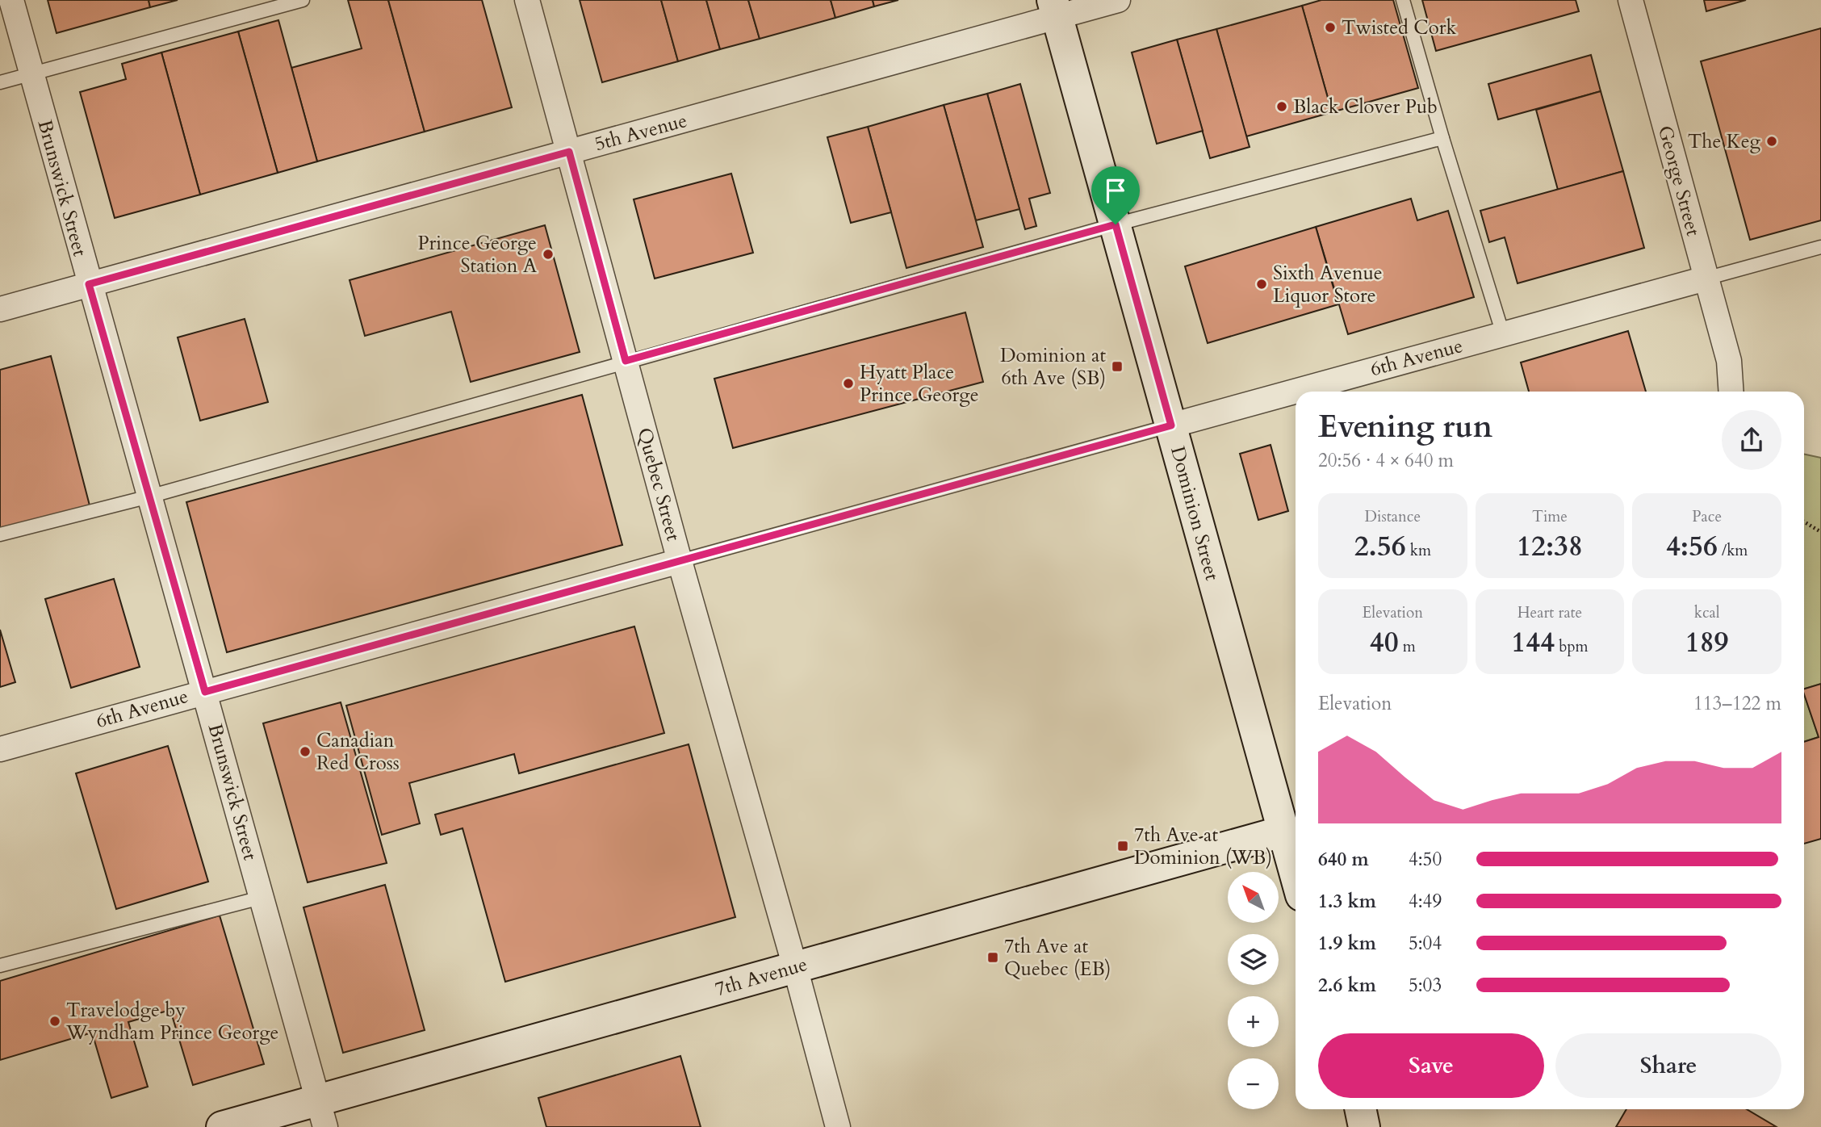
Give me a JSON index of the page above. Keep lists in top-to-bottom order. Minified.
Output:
{"streets":{"street":["5th Avenue","George Street","Brunswick Street","6th Avenue","Quebec Street","Dominion Street","7th Avenue"]},"crossings":[["5th Avenue","Brunswick Street"],["5th Avenue","Quebec Street"],["5th Avenue","Dominion Street"],["George Street","6th Avenue"],["Brunswick Street","6th Avenue"],["Brunswick Street","7th Avenue"],["6th Avenue","Quebec Street"],["6th Avenue","Dominion Street"],["Quebec Street","7th Avenue"],["Dominion Street","7th Avenue"]],"places":{"other":["Twisted Cork","Black Clover Pub","The Keg","Prince George Station A","Sixth Avenue Liquor Store","Hyatt Place Prince George","Canadian Red Cross","Travelodge by Wyndham Prince George"],"transit":["Dominion at 6th Ave (SB)","7th Ave at Dominion (WB)","7th Ave at Quebec (EB)"]},"north":"top left","page":{"heading":["Evening run","20:56 · 4 × 640 m"],"stats":[["Distance","2.56 km"],["Time","12:38"],["Pace","4:56 /km"],["Elevation","40 m"],["Heart rate","144 bpm"],["kcal","189"]],"chart":["Elevation","113–122 m"],"list":[{"name":"640 m","note":"4:50"},{"name":"1.3 km","note":"4:49"},{"name":"1.9 km","note":"5:04"},{"name":"2.6 km","note":"5:03"}],"map_buttons":["+","−"],"buttons":["Save","Share"]}}
